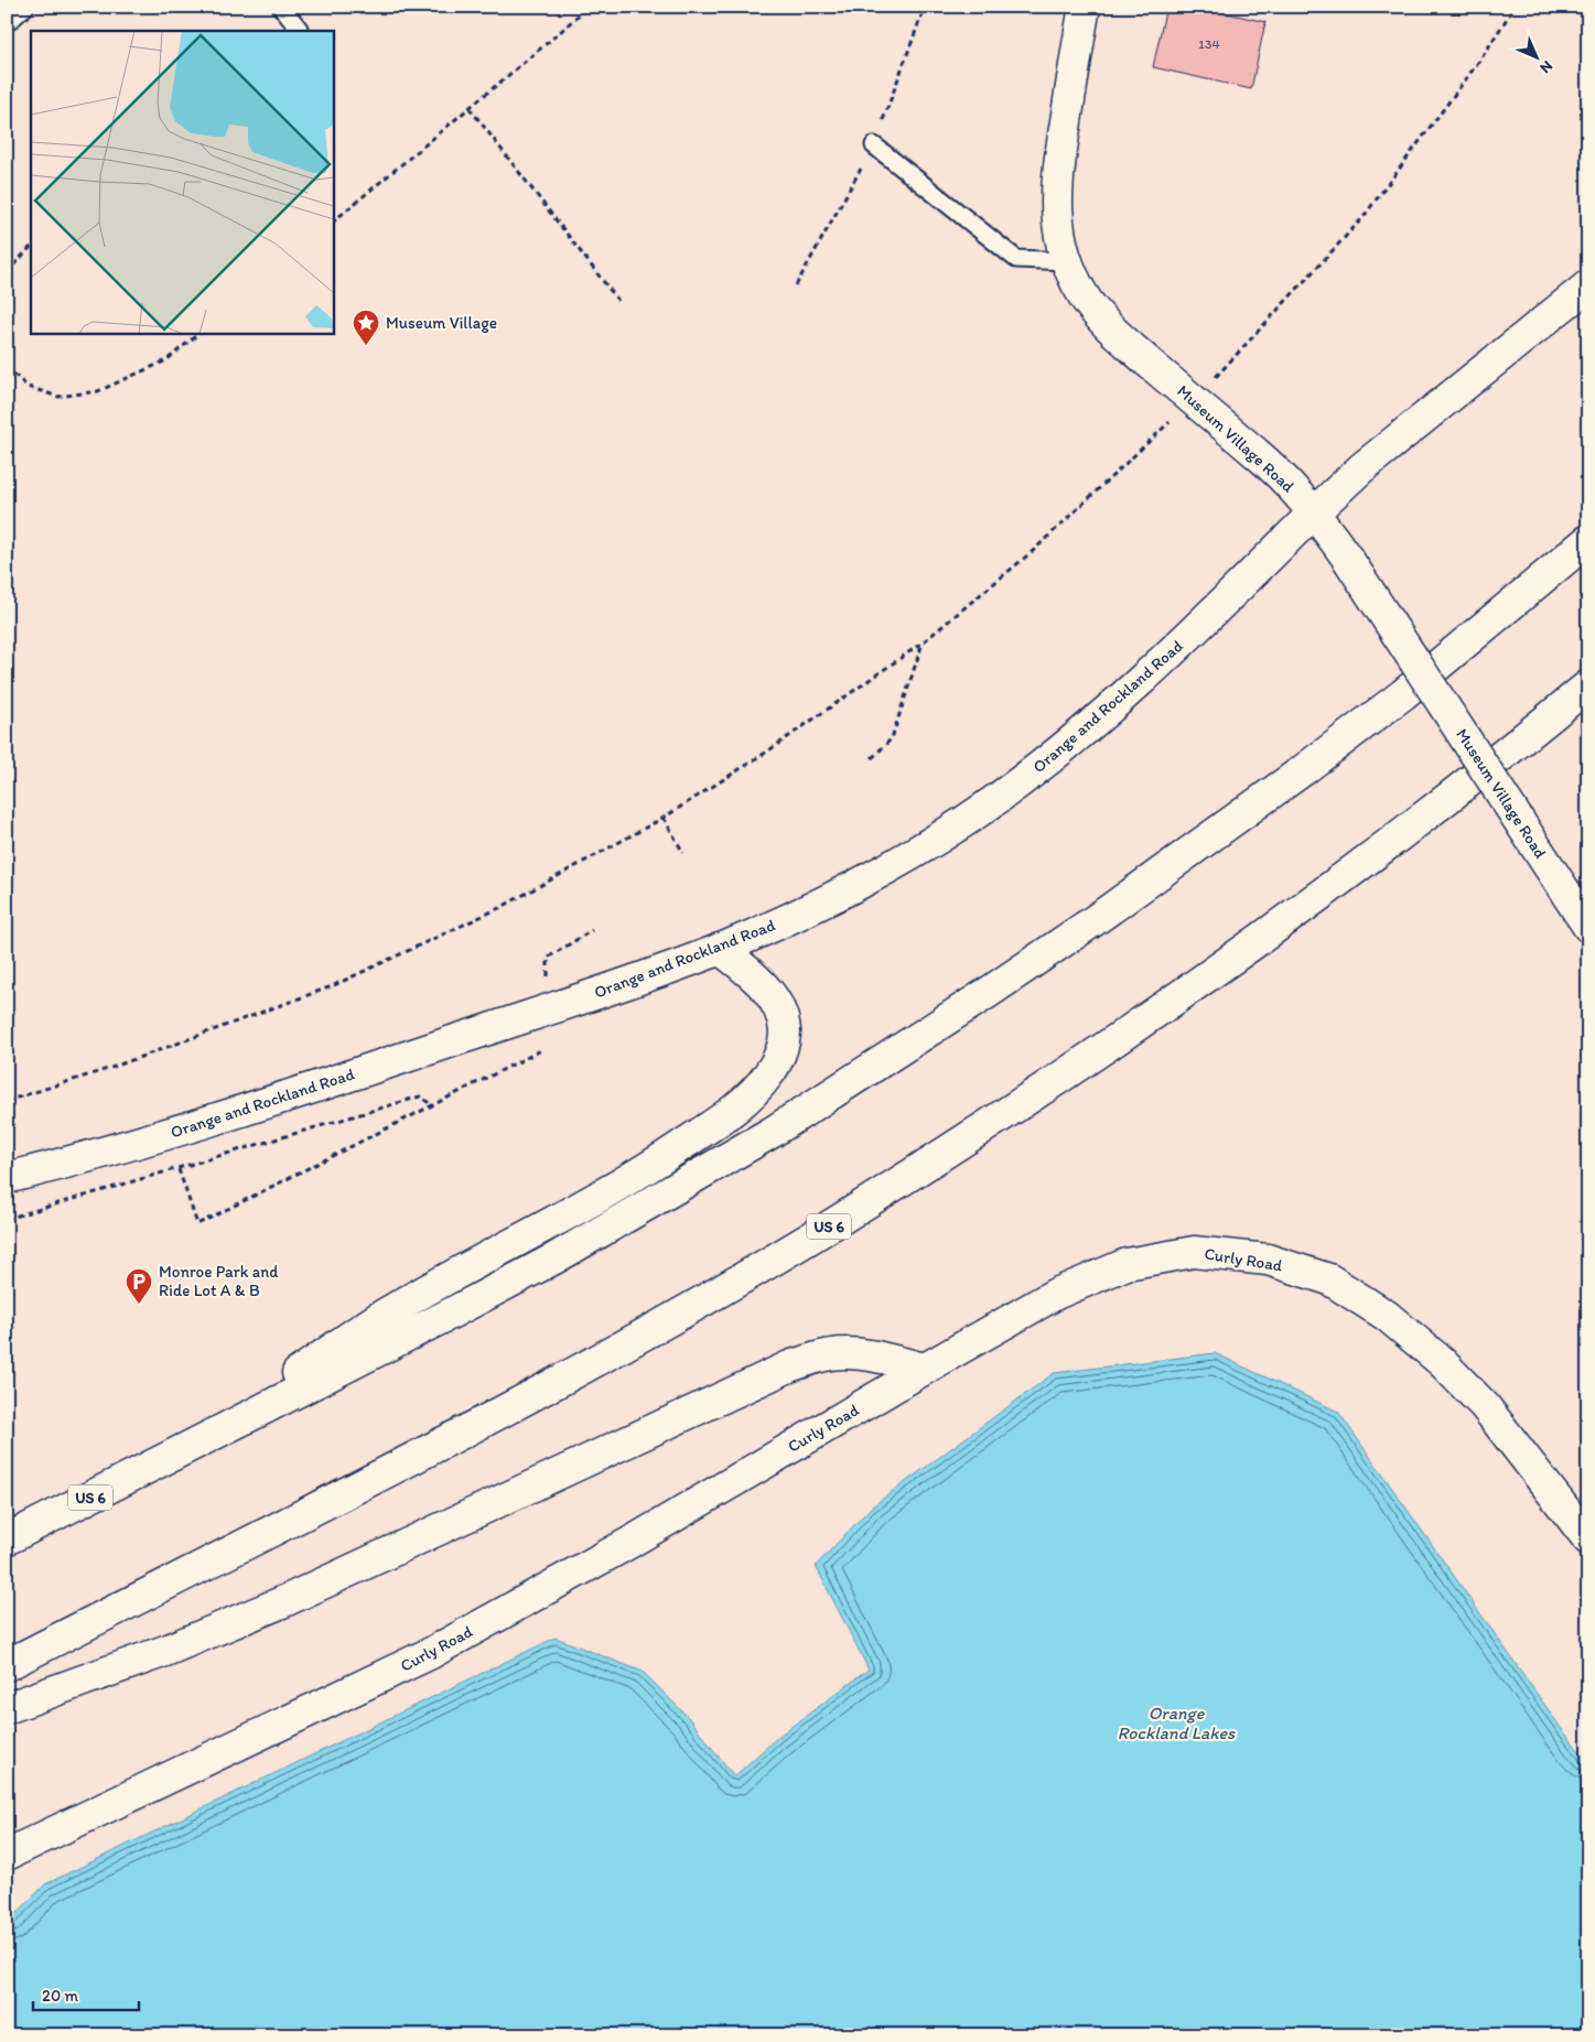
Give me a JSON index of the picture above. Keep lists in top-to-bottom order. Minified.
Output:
{"streets":{"main road":["Museum Village Road","Orange and Rockland Road","US 6","Curly Road"]},"crossings":[["Museum Village Road","Orange and Rockland Road"]],"water":["Orange Rockland Lakes"],"places":{"place":["Museum Village"],"parking":["Monroe Park and Ride Lot A & B"]},"house_numbers":["134"],"scale_bar":"20 m","north":"bottom right"}
